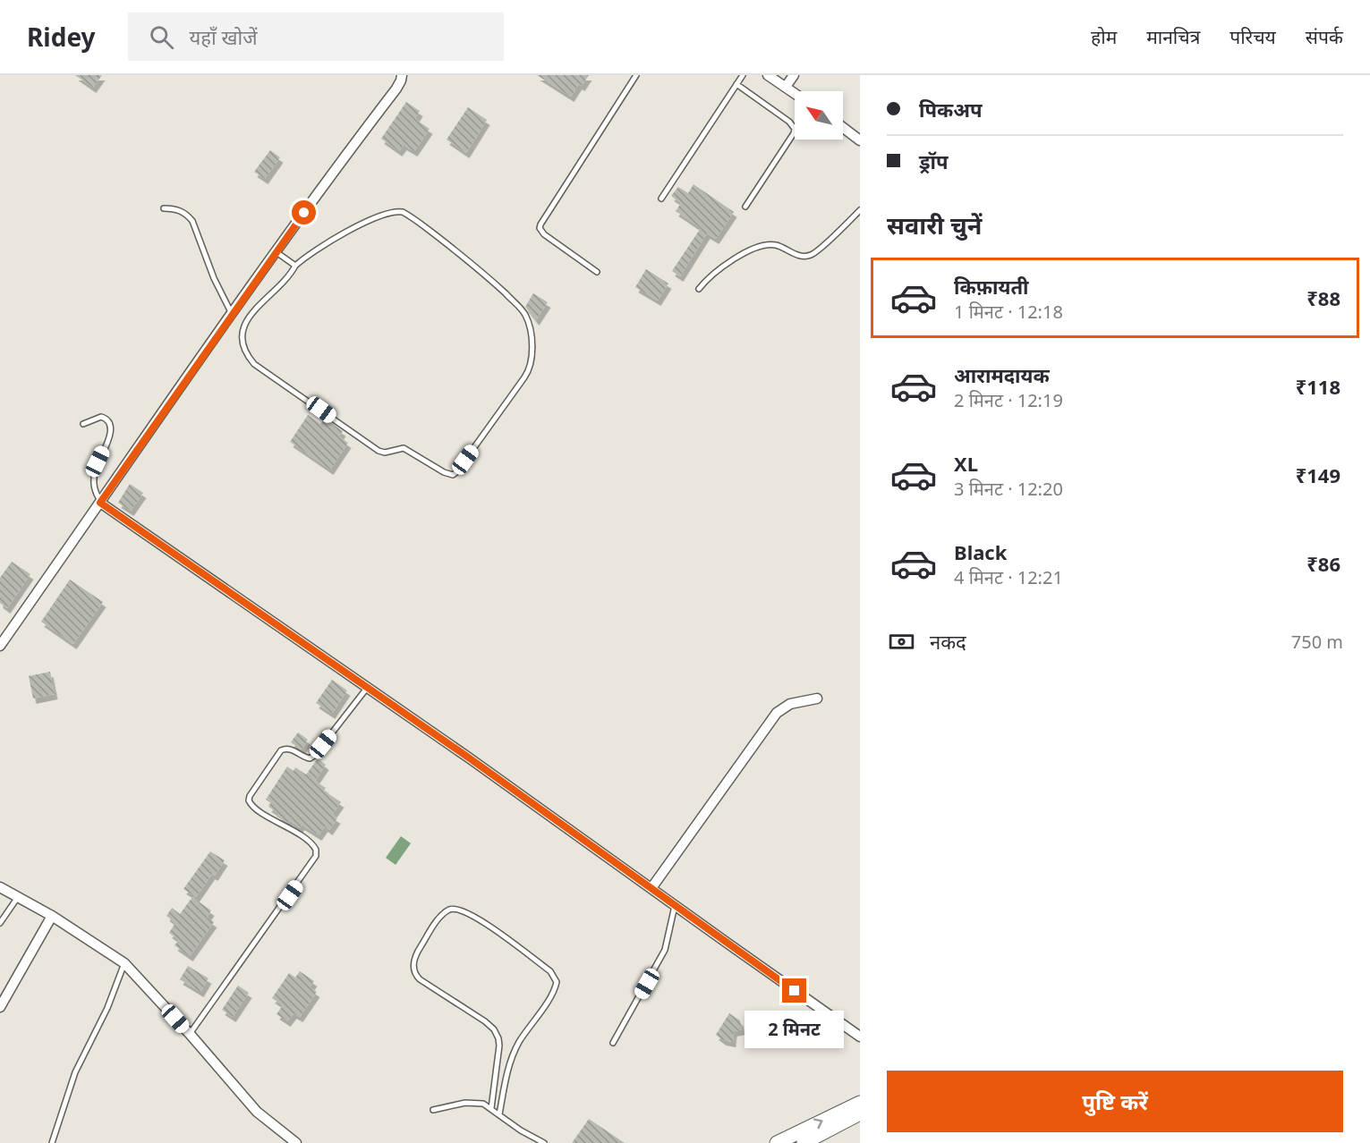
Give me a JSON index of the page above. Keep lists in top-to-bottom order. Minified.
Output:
{"north":"top left","page":{"header":"Ridey","search":"यहाँ खोजें","nav":["होम","मानचित्र","परिचय","संपर्क"],"banner":["पिकअप","ड्रॉप"],"heading":"सवारी चुनें","list":[{"name":"किफ़ायती","note":"1 मिनट · 12:18","value":"₹88"},{"name":"आरामदायक","note":"2 मिनट · 12:19","value":"₹118"},{"name":"XL","note":"3 मिनट · 12:20","value":"₹149"},{"name":"Black","note":"4 मिनट · 12:21","value":"₹86"}],"pay":["नकद","750 m"],"bubble":"2 मिनट","buttons":"पुष्टि करें"}}
